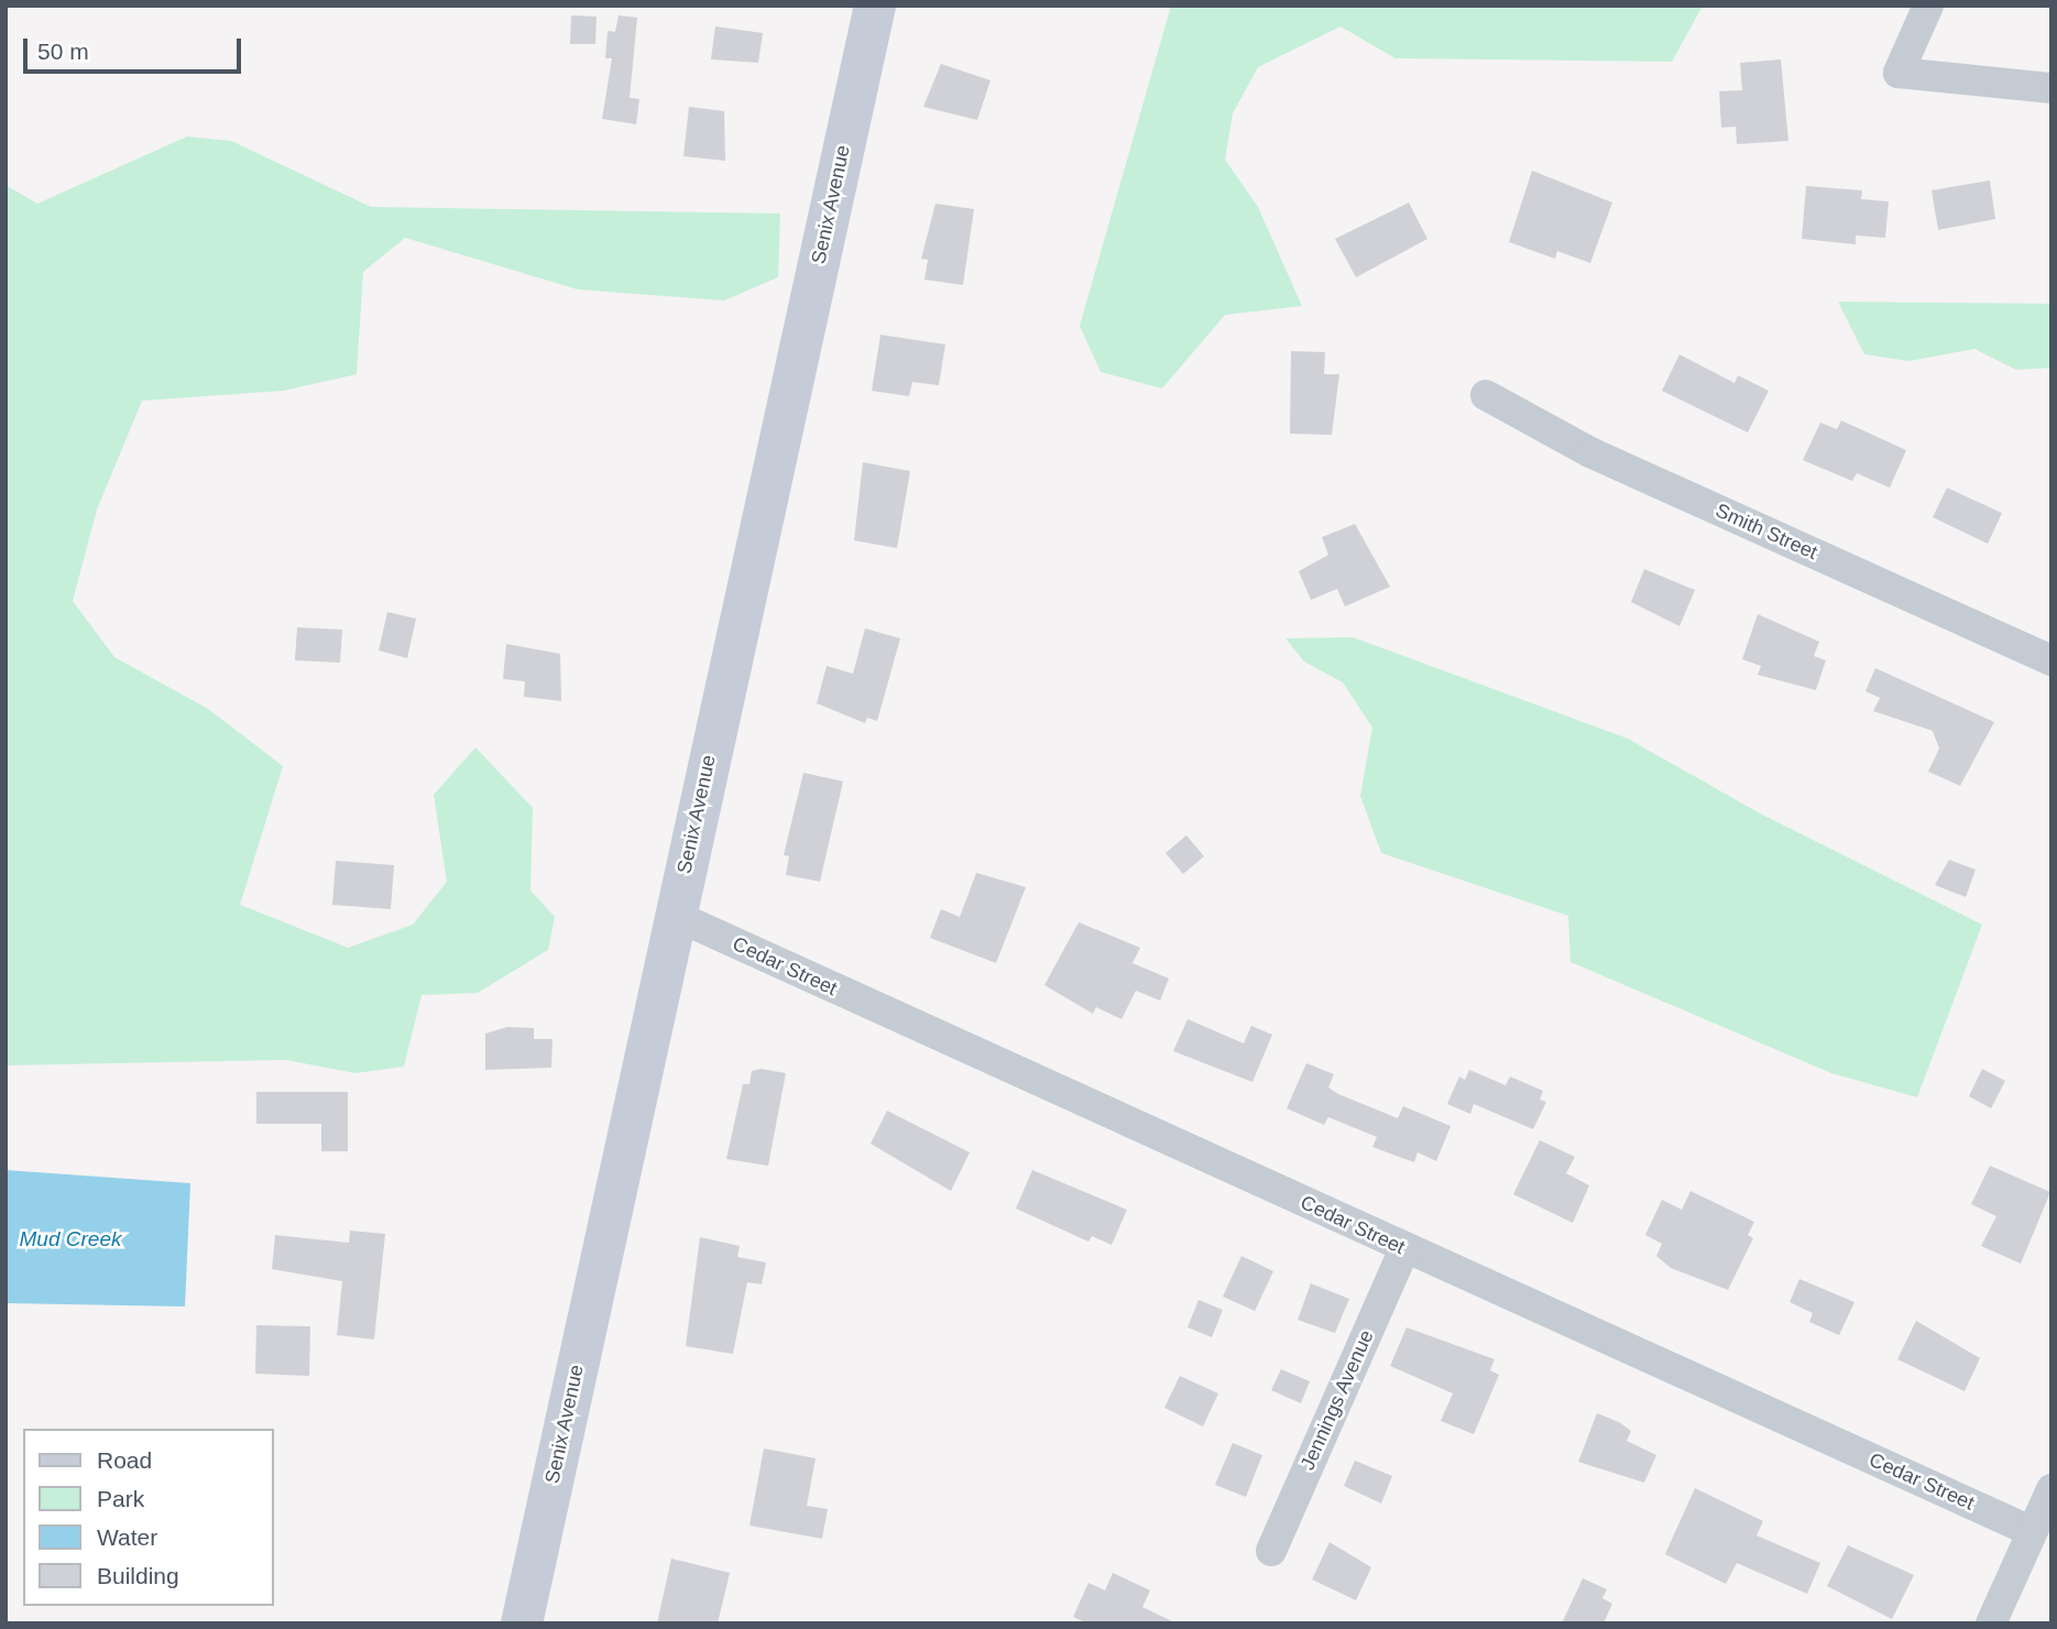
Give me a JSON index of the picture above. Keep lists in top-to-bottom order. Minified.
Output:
{"streets":{"street":["Senix Avenue","Smith Street","Cedar Street","Jennings Avenue"]},"crossings":[["Senix Avenue","Cedar Street"],["Cedar Street","Jennings Avenue"]],"water":["Mud Creek"],"legend":["Road","Park","Water","Building"],"scale_bar":"50 m"}
